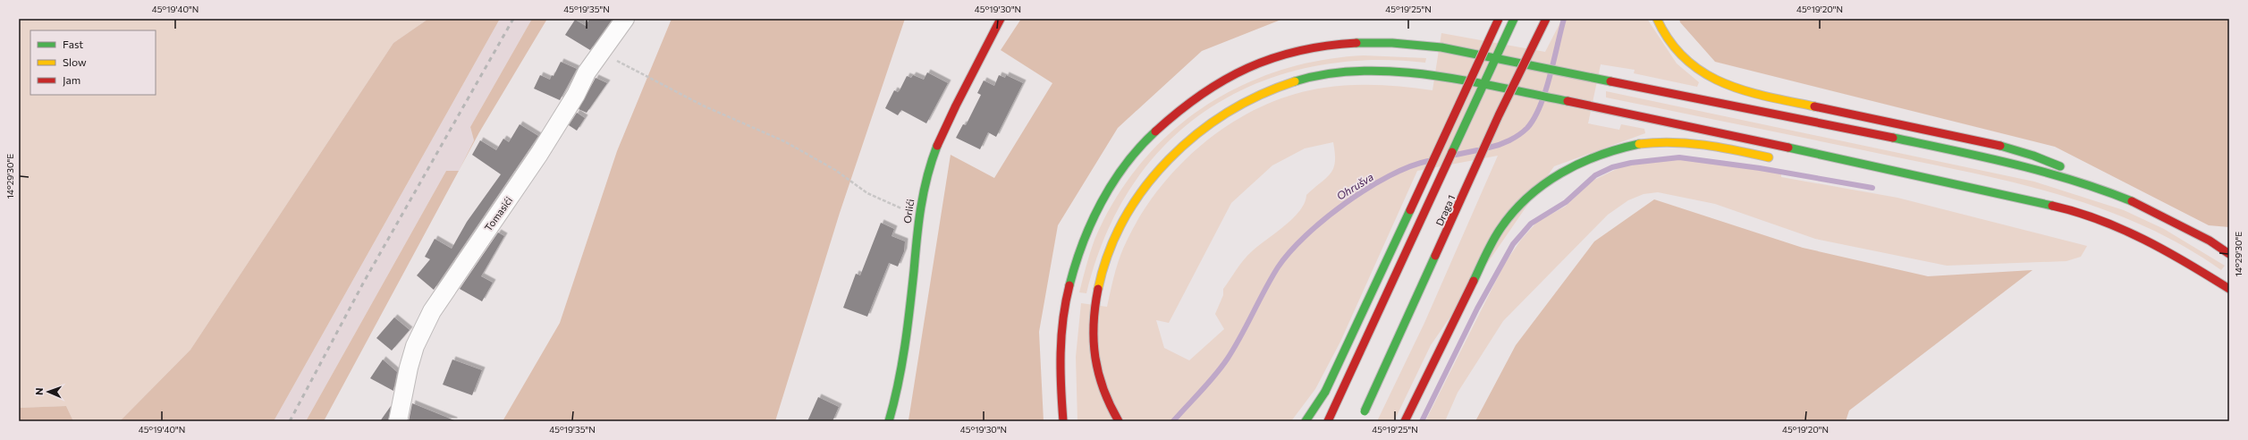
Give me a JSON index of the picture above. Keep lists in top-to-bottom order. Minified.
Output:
{"streets":{"main road":["Draga 1","Orlići"],"street":["Tomasići"]},"water":["Ohrušva"],"legend":["Fast","Slow","Jam"],"north":"left","coordinates":["45°19'40\"N","45°19'35\"N","45°19'30\"N","45°19'25\"N","45°19'20\"N","14°29'30\"E"]}
